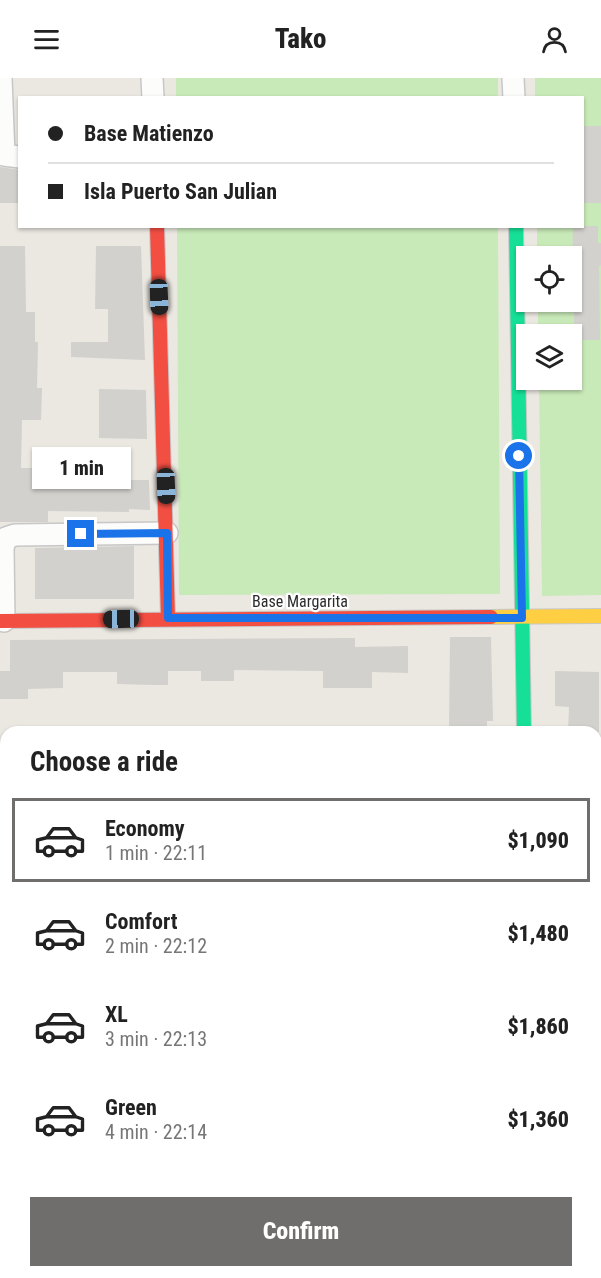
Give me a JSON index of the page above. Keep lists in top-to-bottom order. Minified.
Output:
{"streets":{"street":["Base Margarita"]},"page":{"header":"Tako","banner":["Base Matienzo","Isla Puerto San Julian"],"bubble":"1 min","heading":"Choose a ride","list":[{"name":"Economy","note":"1 min · 22:11","value":"$1,090"},{"name":"Comfort","note":"2 min · 22:12","value":"$1,480"},{"name":"XL","note":"3 min · 22:13","value":"$1,860"},{"name":"Green","note":"4 min · 22:14","value":"$1,360"}],"buttons":"Confirm"}}
